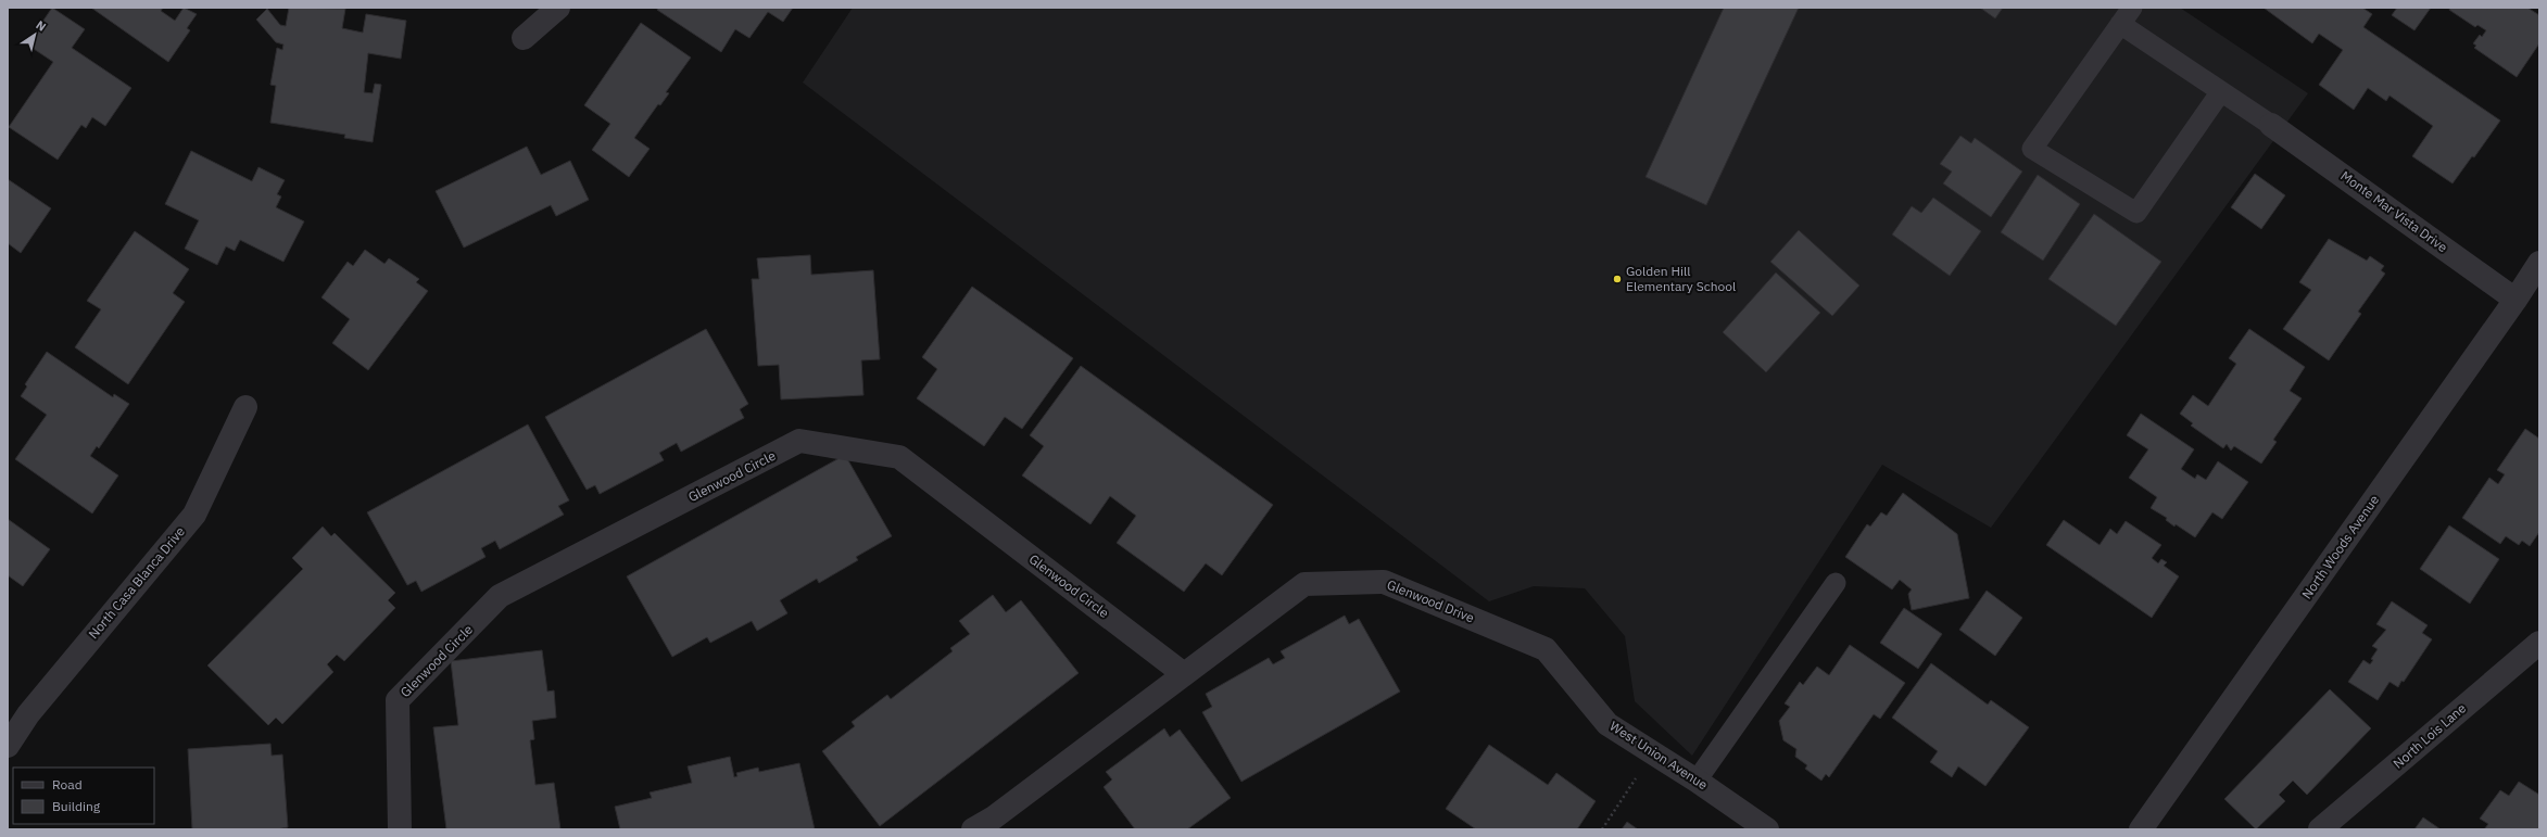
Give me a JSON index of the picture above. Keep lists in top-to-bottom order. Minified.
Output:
{"streets":{"street":["Monte Mar Vista Drive","Glenwood Circle","North Woods Avenue","North Casa Blanca Drive","Glenwood Drive","North Lois Lane","West Union Avenue"]},"crossings":[["Monte Mar Vista Drive","North Woods Avenue"],["Glenwood Circle","Glenwood Drive"],["Glenwood Drive","West Union Avenue"]],"places":["Golden Hill Elementary School"],"legend":["Road","Building"],"north":"top right"}
